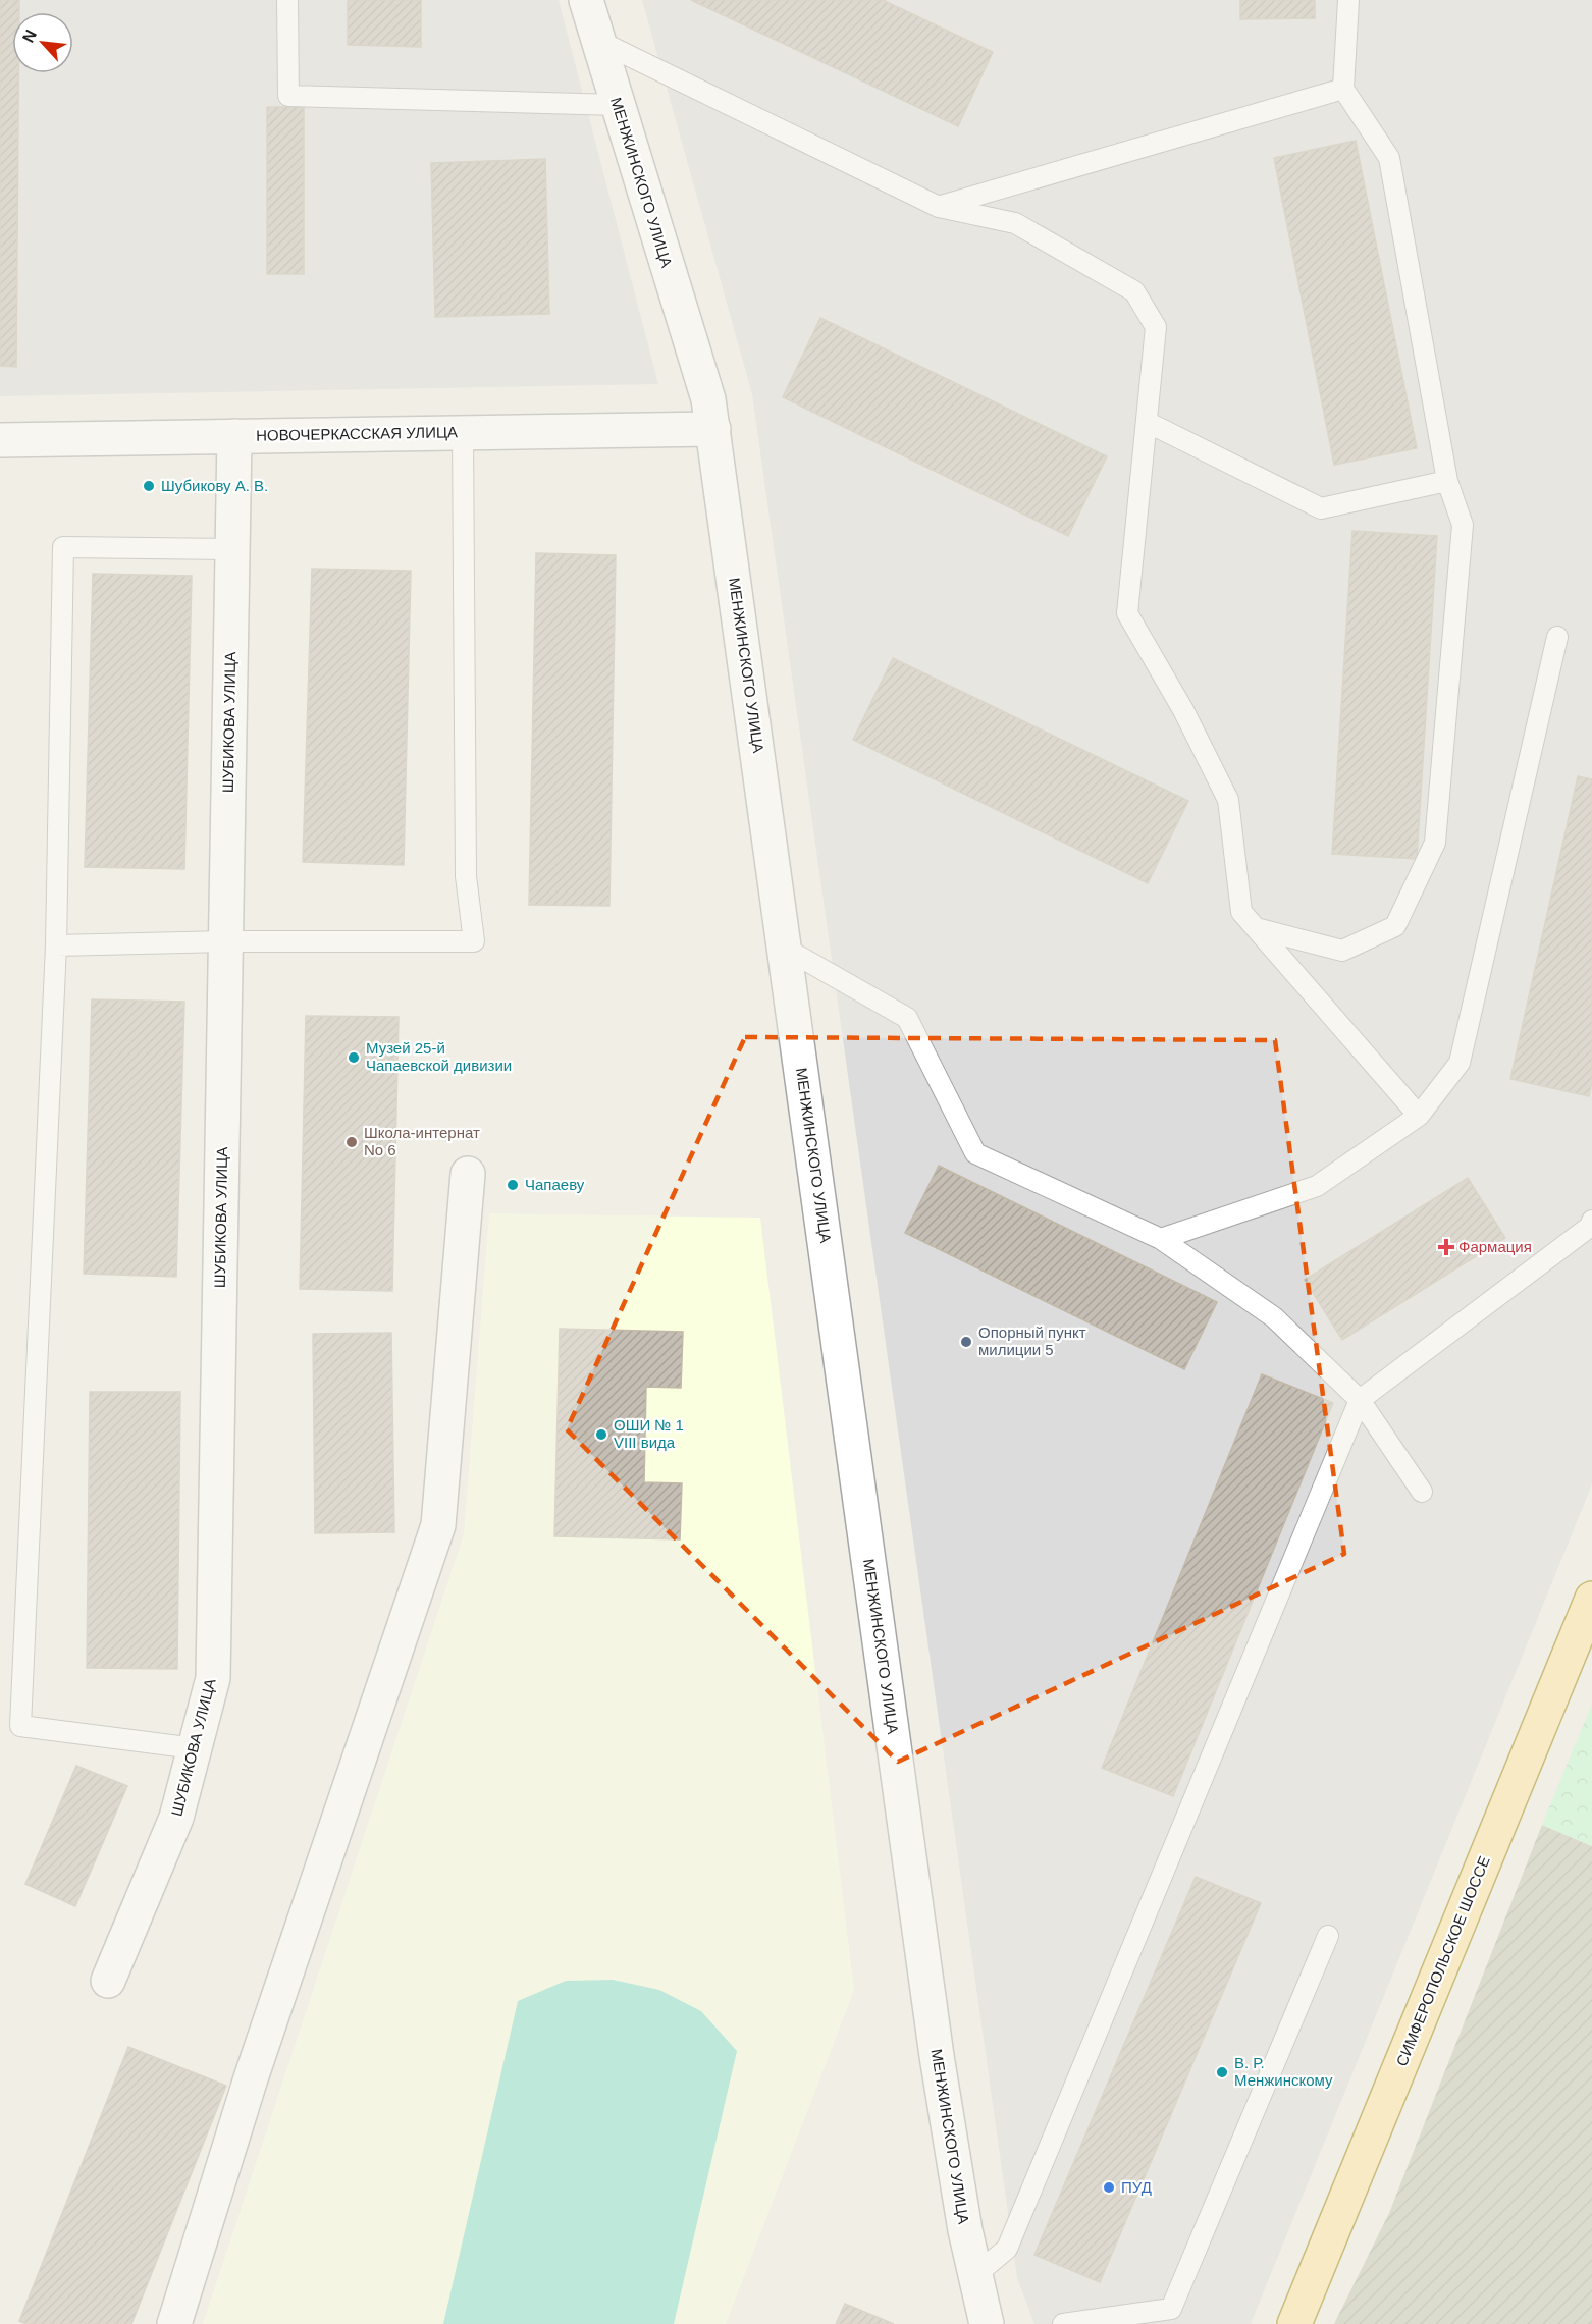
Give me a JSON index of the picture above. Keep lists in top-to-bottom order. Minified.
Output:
{"streets":{"main road":["СИМФЕРОПОЛЬСКОЕ ШОССЕ"],"street":["МЕНЖИНСКОГО УЛИЦА","НОВОЧЕРКАССКАЯ УЛИЦА","ШУБИКОВА УЛИЦА"]},"crossings":[["МЕНЖИНСКОГО УЛИЦА","НОВОЧЕРКАССКАЯ УЛИЦА"],["НОВОЧЕРКАССКАЯ УЛИЦА","ШУБИКОВА УЛИЦА"]],"places":{"other":["Шубикову А. В.","Музей 25-й Чапаевской дивизии","Школа-интернат No 6","Чапаеву","Опорный пункт милиции 5","ОШИ № 1 VIII вида","В. Р. Менжинскому","ПУД"],"health":["Фармация"]},"north":"top left"}
